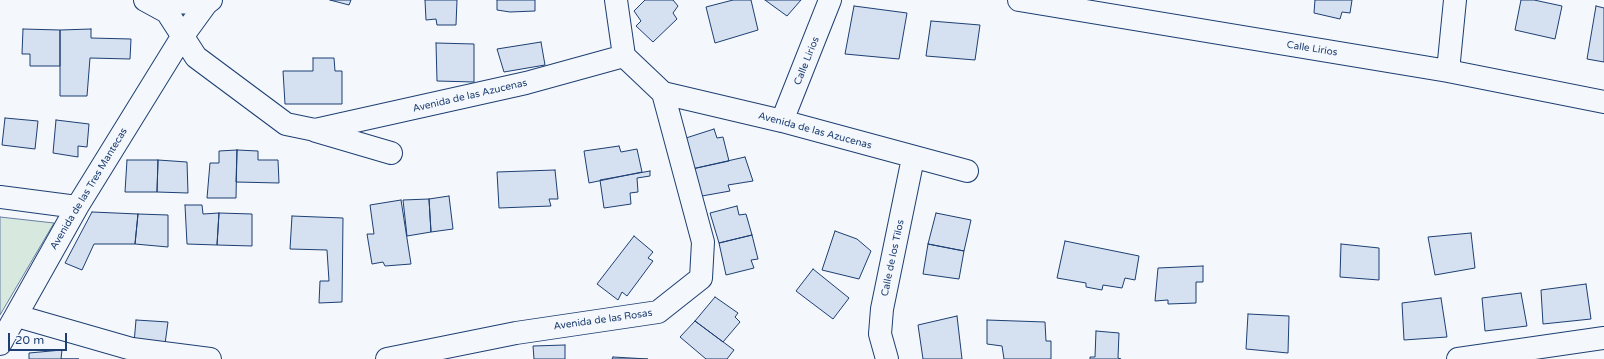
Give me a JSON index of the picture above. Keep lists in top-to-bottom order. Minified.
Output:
{"streets":{"street":["Calle Lirios","Avenida de las Azucenas","Avenida de las Tres Mantecas","Calle de los Tilos","Avenida de las Rosas"]},"crossings":[["Calle Lirios","Avenida de las Azucenas"],["Avenida de las Azucenas","Avenida de las Tres Mantecas"],["Avenida de las Azucenas","Calle de los Tilos"],["Avenida de las Azucenas","Avenida de las Rosas"]],"scale_bar":"20 m"}
